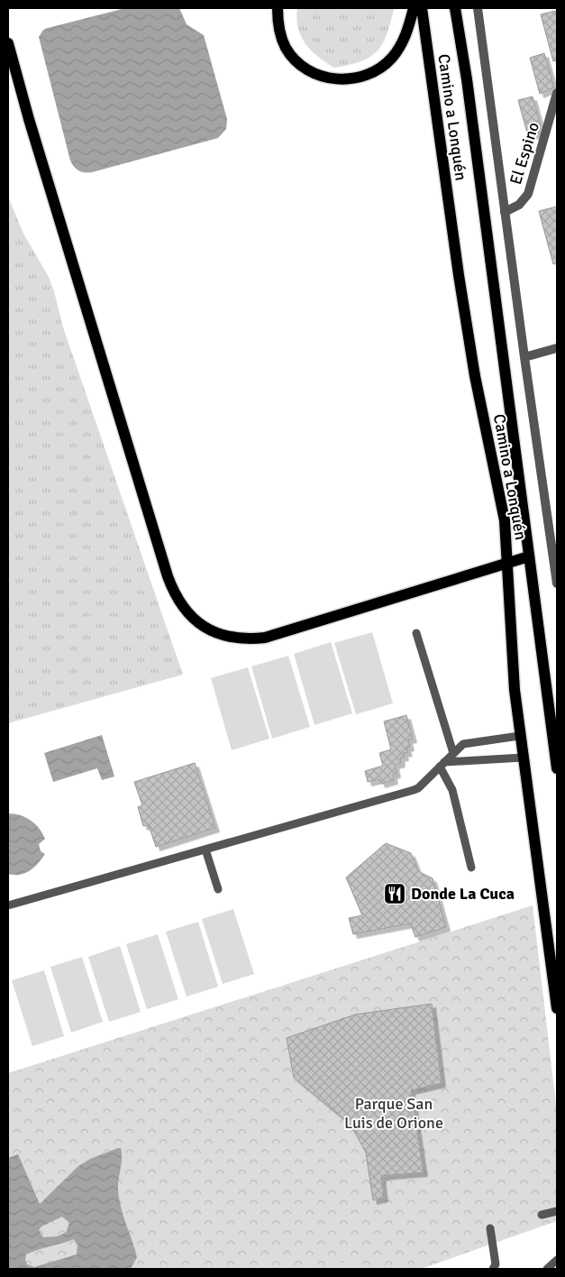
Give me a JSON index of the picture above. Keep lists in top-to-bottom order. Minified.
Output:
{"streets":{"main road":["Camino a Lonquén"],"street":["El Espino"]},"crossings":[["Camino a Lonquén","El Espino"]],"parks":["Parque San Luis de Orione"],"places":{"restaurant":["Donde La Cuca"]}}
